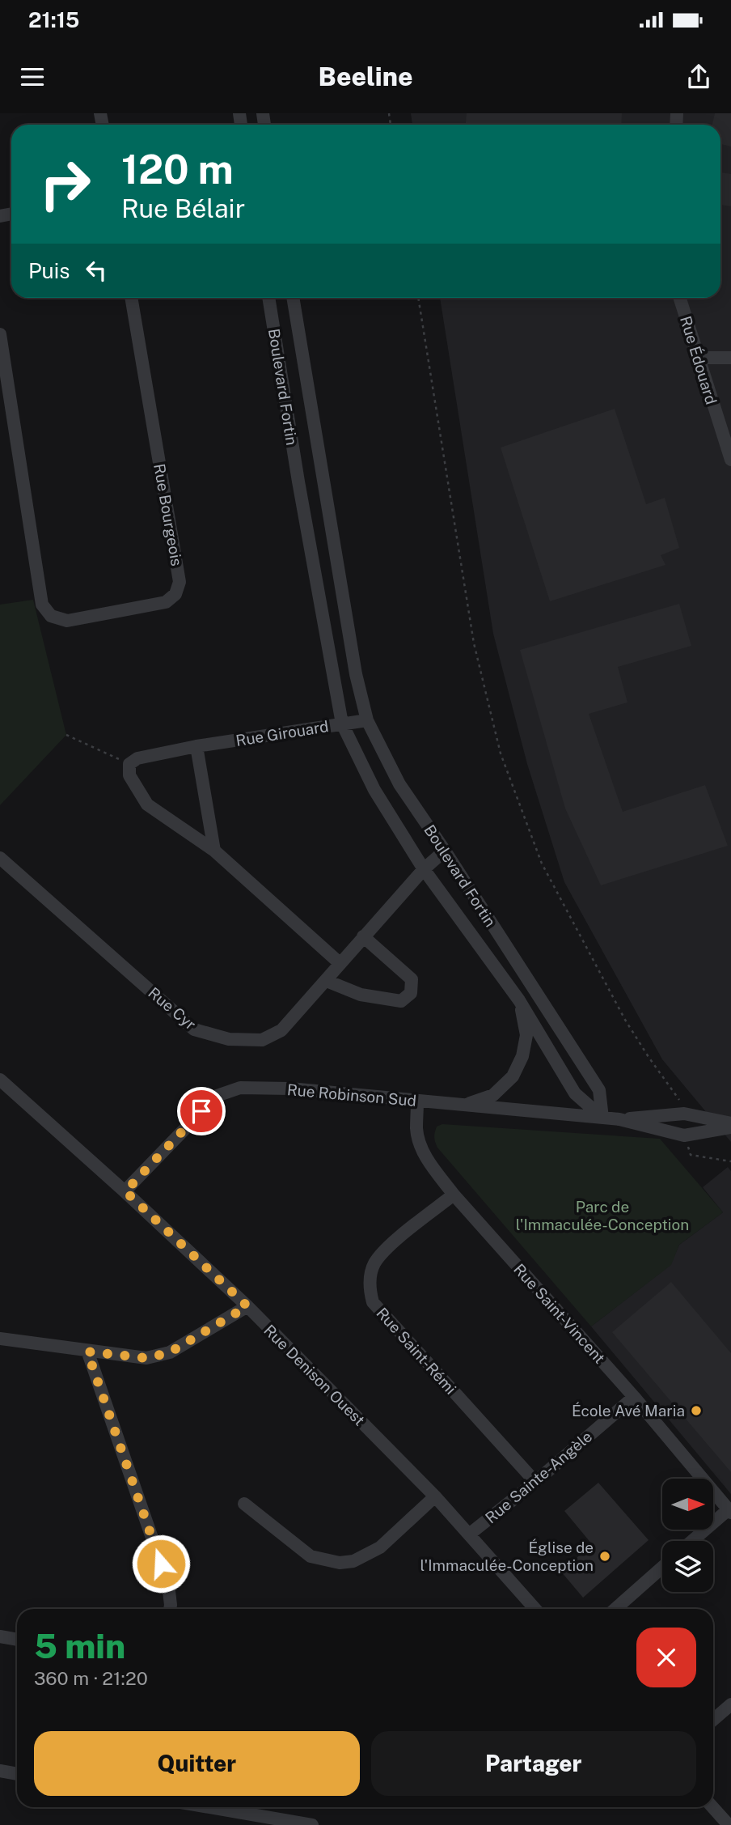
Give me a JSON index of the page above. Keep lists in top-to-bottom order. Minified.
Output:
{"streets":{"street":["Rue Édouard","Boulevard Fortin","Rue Bourgeois","Rue Girouard","Rue Cyr","Rue Robinson Sud","Rue Saint-Vincent","Rue Saint-Rémi","Rue Denison Ouest","Rue Sainte-Angèle"]},"crossings":[["Boulevard Fortin","Rue Girouard"],["Boulevard Fortin","Rue Cyr"],["Boulevard Fortin","Rue Robinson Sud"],["Rue Robinson Sud","Rue Saint-Vincent"],["Rue Robinson Sud","Rue Denison Ouest"],["Rue Saint-Vincent","Rue Saint-Rémi"],["Rue Saint-Vincent","Rue Sainte-Angèle"],["Rue Saint-Rémi","Rue Sainte-Angèle"],["Rue Denison Ouest","Rue Sainte-Angèle"]],"parks":["Parc de l'Immaculée-Conception"],"places":["École Avé Maria","Église de l'Immaculée-Conception"],"north":"right","page":{"status":"21:15","header":"Beeline","turn":["120 m","Rue Bélair"],"then":"Puis","heading":["5 min","360 m · 21:20"],"buttons":["Quitter","Partager"]}}
